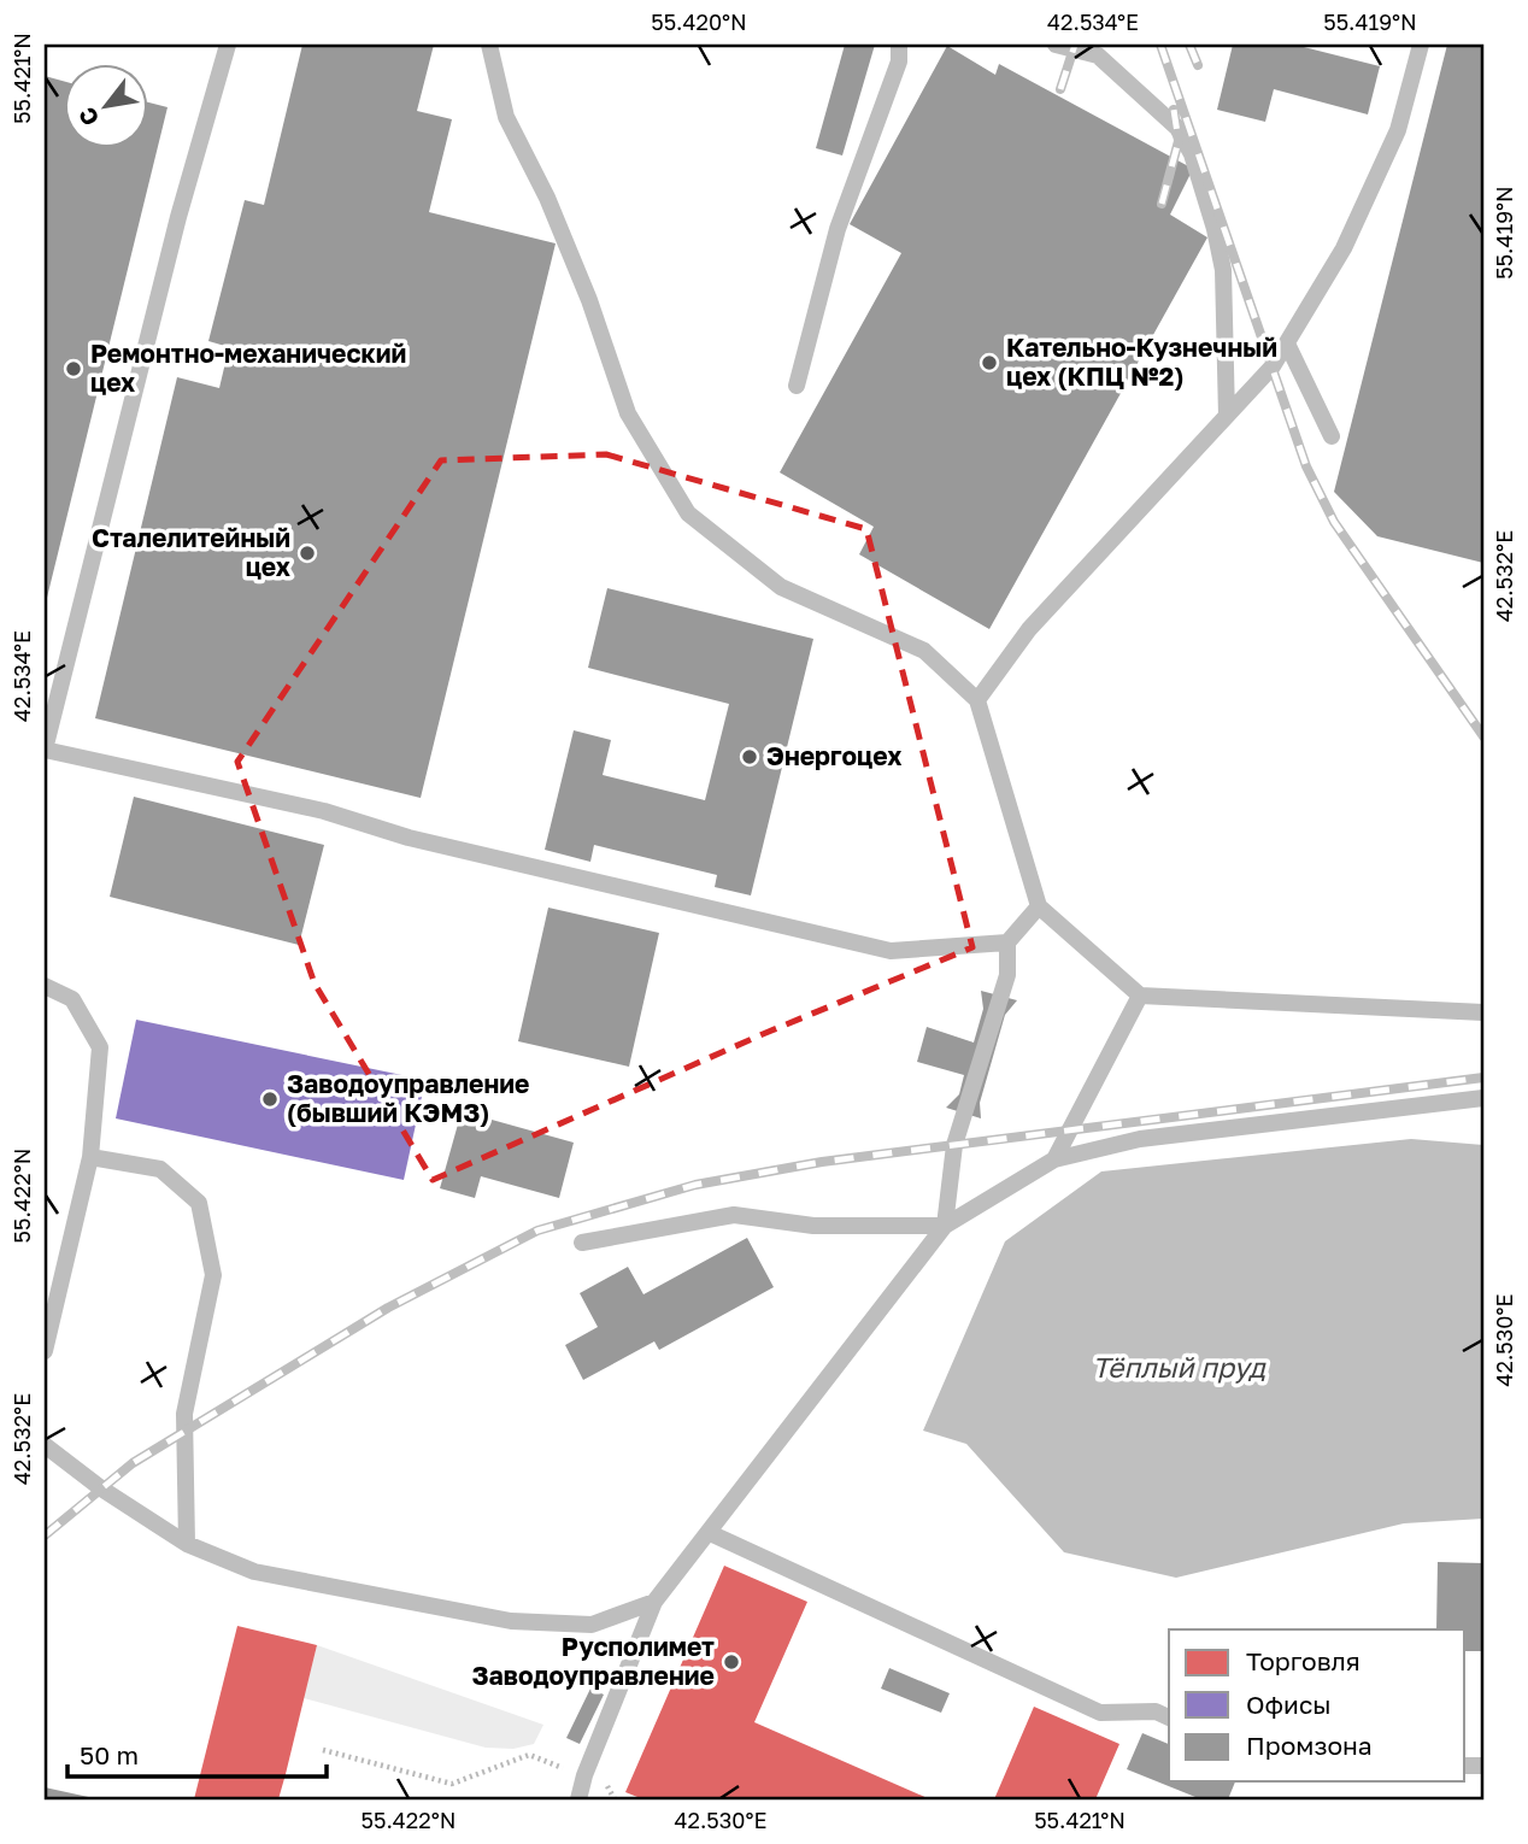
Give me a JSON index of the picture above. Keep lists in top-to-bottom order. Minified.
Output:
{"water":["Тёплый пруд"],"places":["Кательно-Кузнечный цех (КПЦ №2)","Ремонтно-механический цех","Сталелитейный цех","Энергоцех","Заводоуправление (бывший КЭМЗ)","Русполимет Заводоуправление"],"legend":["Торговля","Офисы","Промзона"],"scale_bar":"50 m","north":"bottom left","coordinates":["55.420°N","42.534°E","55.419°N","55.421°N","42.532°E","55.422°N","42.530°E"]}
